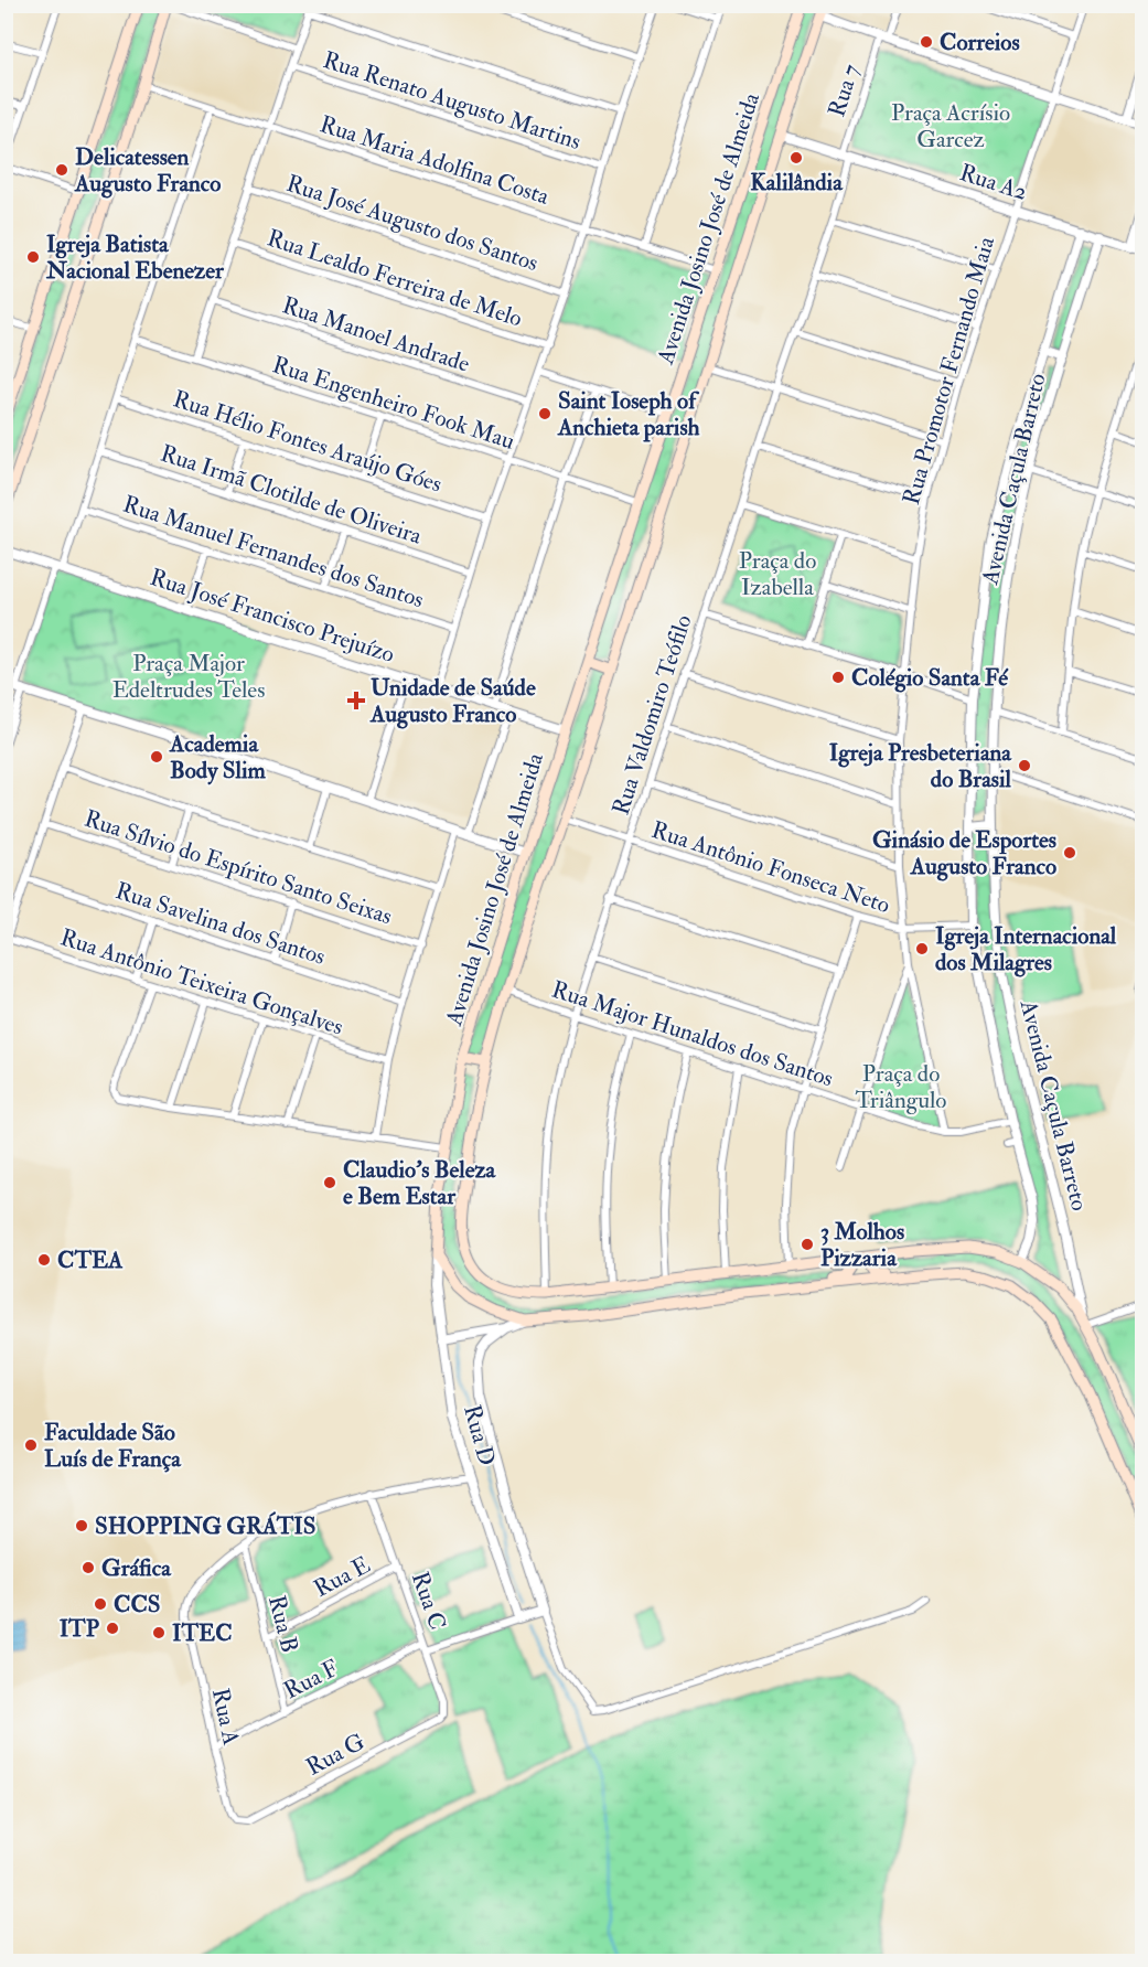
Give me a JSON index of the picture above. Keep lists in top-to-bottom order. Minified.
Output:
{"streets":{"main road":["Avenida Josino José de Almeida"],"street":["Rua 7","Rua Renato Augusto Martins","Rua Maria Adolfina Costa","Rua A2","Rua José Augusto dos Santos","Rua Lealdo Ferreira de Melo","Rua Manoel Andrade","Rua Promotor Fernando Maia","Rua Engenheiro Fook Mau","Rua Hélio Fontes Araújo Góes","Avenida Caçula Barreto","Rua Irmã Clotilde de Oliveira","Rua Manuel Fernandes dos Santos","Rua José Francisco Prejuízo","Rua Valdomiro Teófilo","Rua Sílvio do Espírito Santo Seixas","Rua Antônio Fonseca Neto","Rua Savelina dos Santos","Rua Antônio Teixeira Gonçalves","Rua Major Hunaldos dos Santos","Rua D","Rua E","Rua C","Rua B","Rua F","Rua A","Rua G"]},"crossings":[["Rua 7","Rua A2"],["Rua 7","Rua Valdomiro Teófilo"],["Rua Maria Adolfina Costa","Avenida Josino José de Almeida"],["Rua A2","Avenida Josino José de Almeida"],["Rua A2","Rua Promotor Fernando Maia"],["Rua A2","Avenida Caçula Barreto"],["Rua A2","Rua Valdomiro Teófilo"],["Avenida Josino José de Almeida","Rua Engenheiro Fook Mau"],["Avenida Josino José de Almeida","Rua José Francisco Prejuízo"],["Avenida Josino José de Almeida","Rua Valdomiro Teófilo"],["Avenida Josino José de Almeida","Rua Antônio Fonseca Neto"],["Avenida Josino José de Almeida","Rua Major Hunaldos dos Santos"],["Avenida Josino José de Almeida","Rua D"],["Rua Promotor Fernando Maia","Rua Antônio Fonseca Neto"],["Rua Promotor Fernando Maia","Rua Major Hunaldos dos Santos"],["Avenida Caçula Barreto","Rua Antônio Fonseca Neto"],["Rua Valdomiro Teófilo","Rua Antônio Fonseca Neto"],["Rua Valdomiro Teófilo","Rua Major Hunaldos dos Santos"],["Rua D","Rua F"],["Rua E","Rua C"],["Rua E","Rua B"],["Rua C","Rua F"],["Rua C","Rua G"],["Rua B","Rua F"],["Rua B","Rua A"],["Rua F","Rua A"],["Rua A","Rua G"]],"parks":["Praça Acrísio Garcez","Praça do Izabella","Praça Major Edeltrudes Teles","Praça do Triângulo"],"places":{"other":["Correios","Kalilândia","Delicatessen Augusto Franco","Igreja Batista Nacional Ebenezer","Saint Ioseph of Anchieta parish","Colégio Santa Fé","Academia Body Slim","Igreja Presbeteriana do Brasil","Ginásio de Esportes Augusto Franco","Igreja Internacional dos Milagres","Claudio's Beleza e Bem Estar","3 Molhos Pizzaria","CTEA","Faculdade São Luís de França","SHOPPING GRÁTIS","Gráfica","CCS","ITP","ITEC"],"health":["Unidade de Saúde Augusto Franco"]}}
